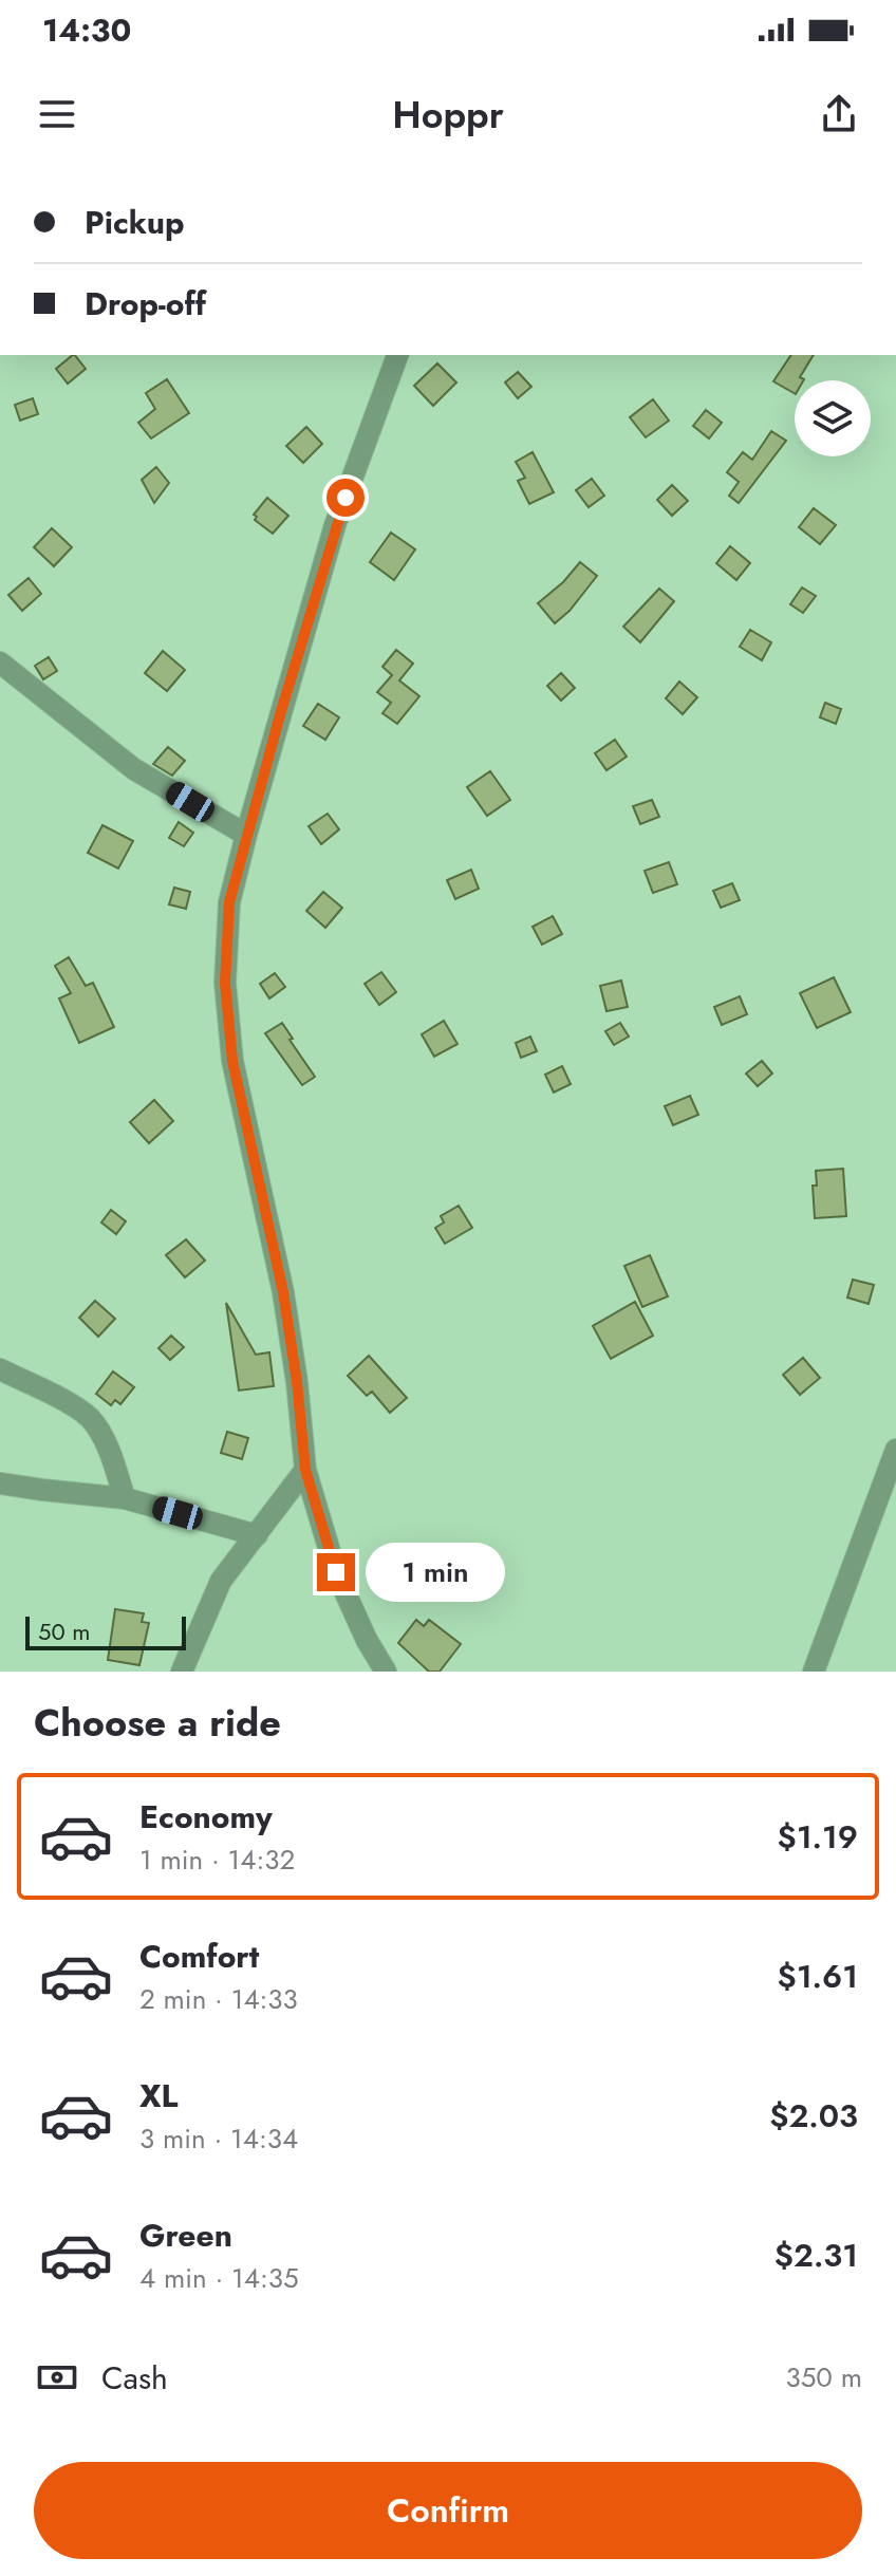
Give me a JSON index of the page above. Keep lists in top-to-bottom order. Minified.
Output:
{"scale_bar":"50 m","page":{"status":"14:30","header":"Hoppr","banner":["Pickup","Drop-off"],"bubble":"1 min","scale":"50 m","heading":"Choose a ride","list":[{"name":"Economy","note":"1 min · 14:32","value":"$1.19"},{"name":"Comfort","note":"2 min · 14:33","value":"$1.61"},{"name":"XL","note":"3 min · 14:34","value":"$2.03"},{"name":"Green","note":"4 min · 14:35","value":"$2.31"}],"pay":["Cash","350 m"],"buttons":"Confirm"}}
